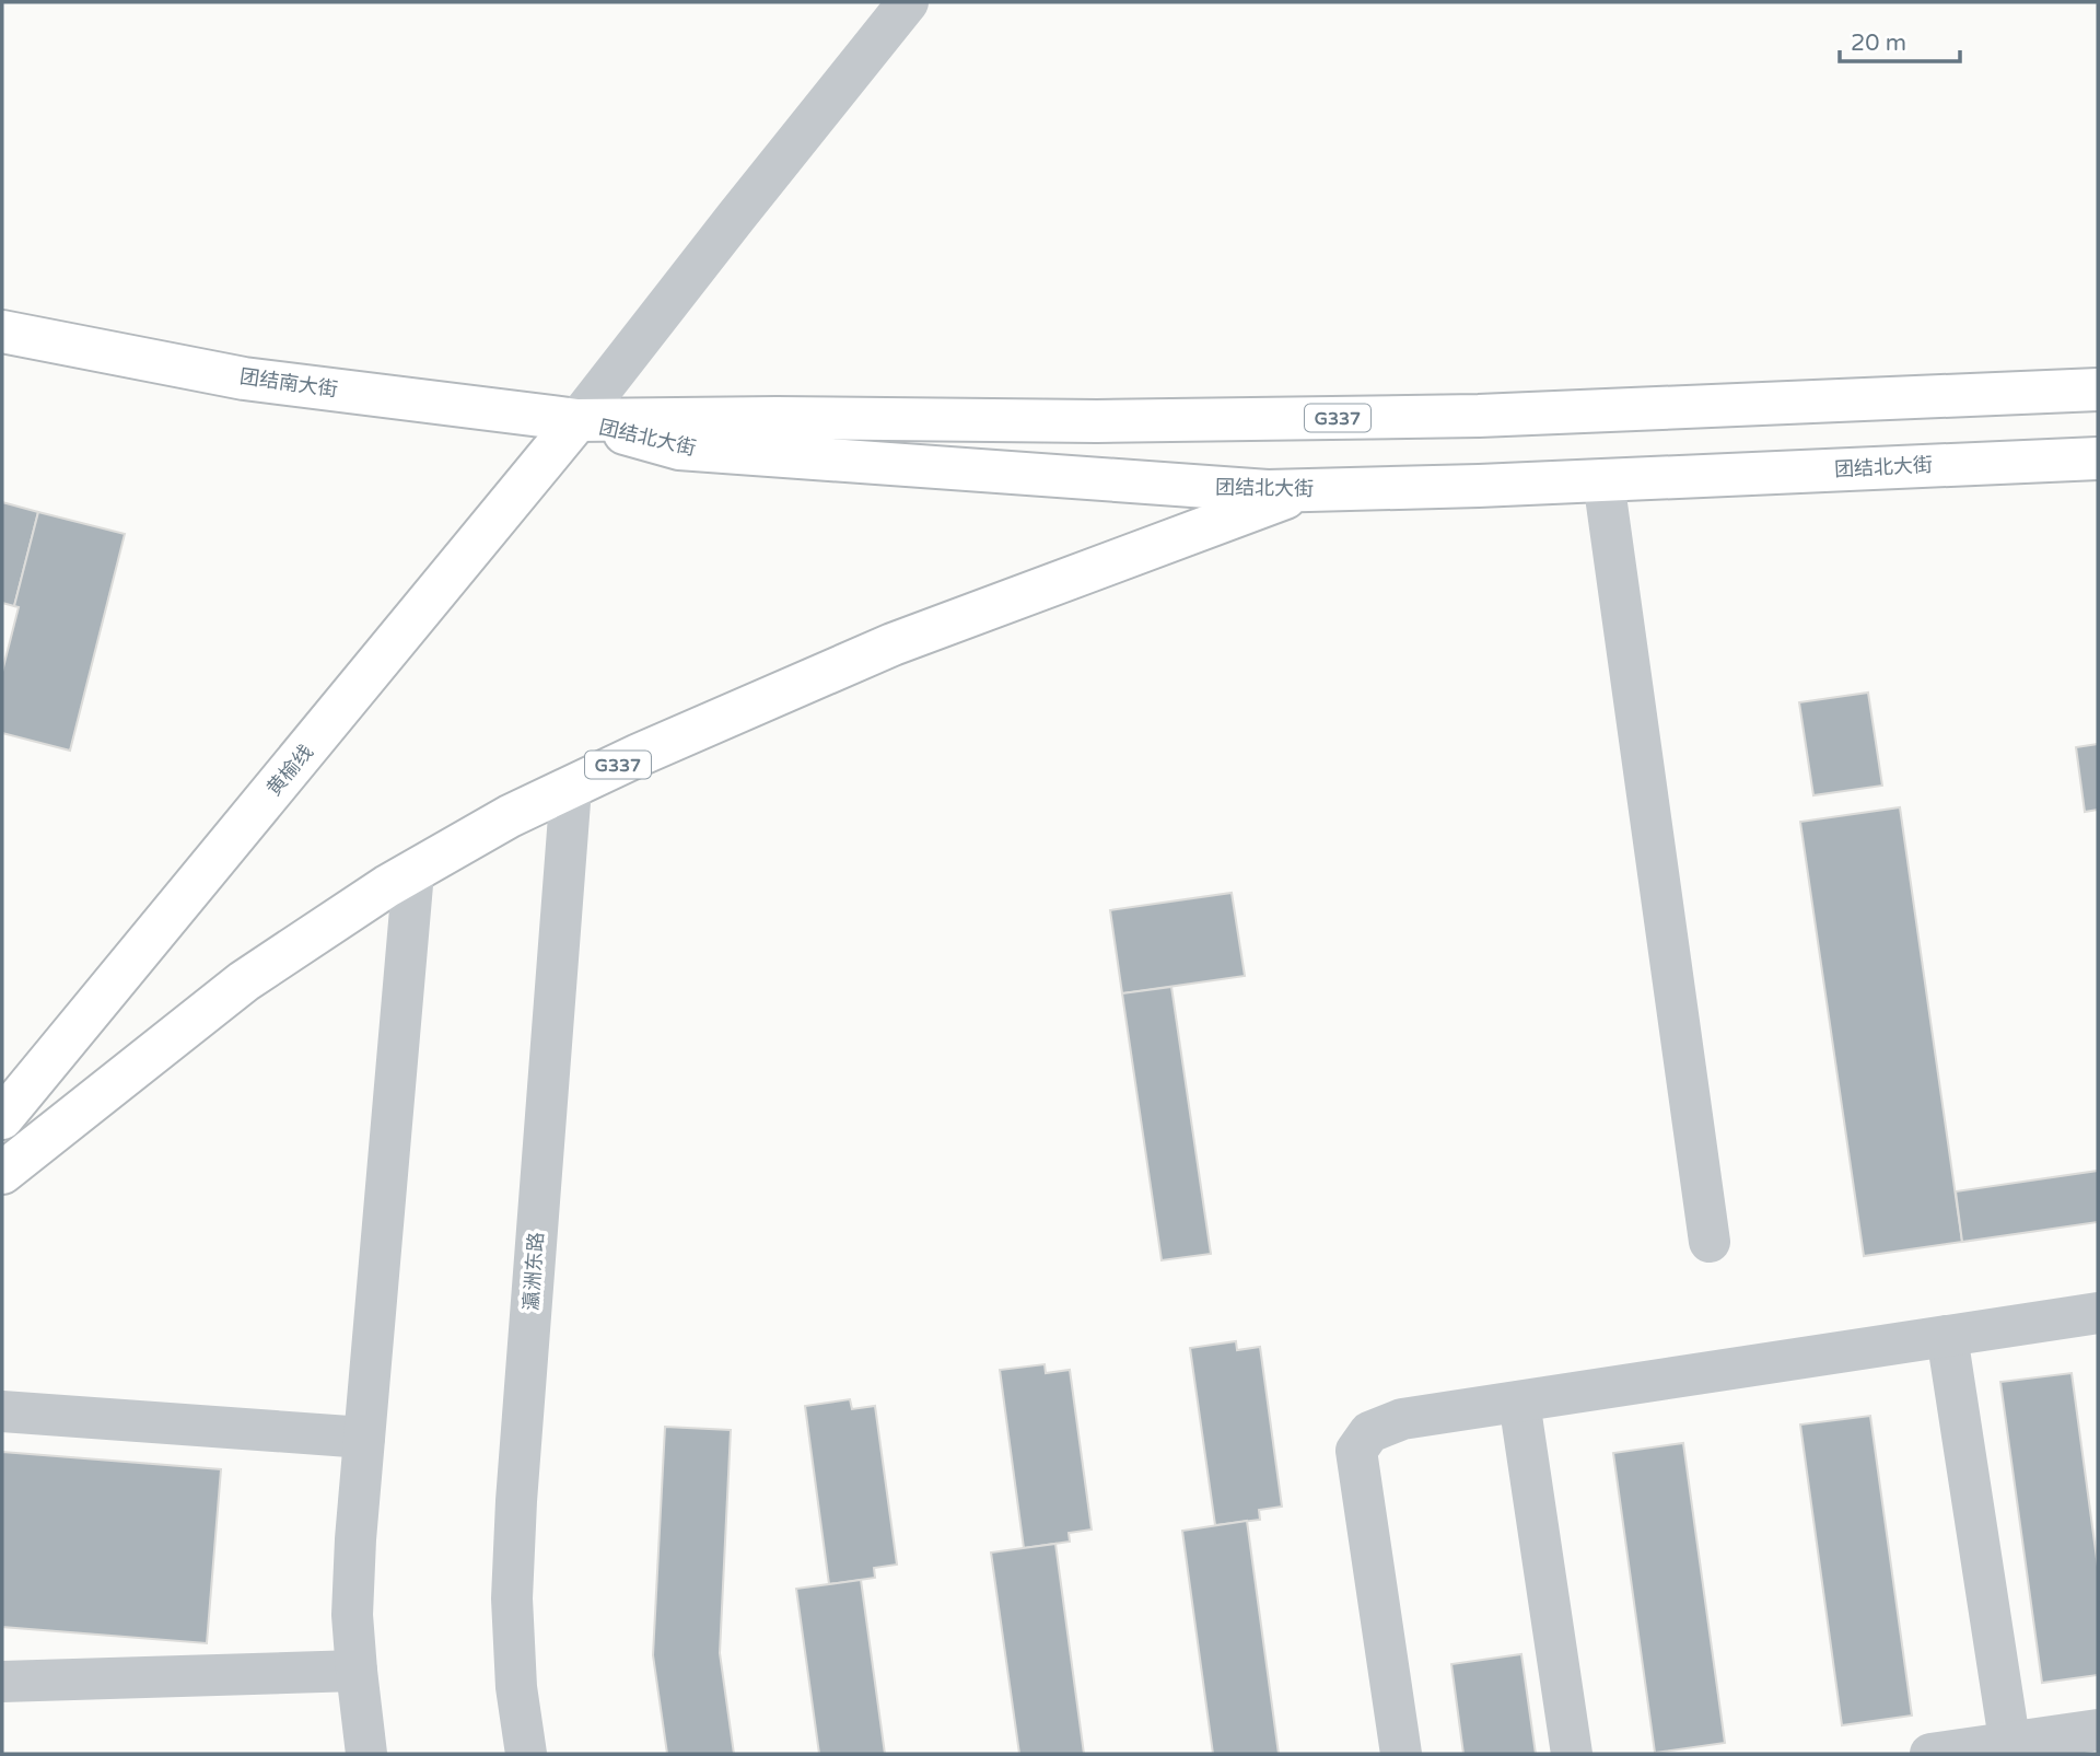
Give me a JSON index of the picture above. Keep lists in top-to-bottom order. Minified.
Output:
{"streets":{"highway":["团结南大街","G337","团结北大街","黄榆线"],"street":["瀛洲东路"]},"crossings":[["团结南大街","团结北大街"],["团结南大街","黄榆线"],["G337","团结北大街"],["G337","瀛洲东路"],["团结北大街","黄榆线"]],"scale_bar":"20 m"}
